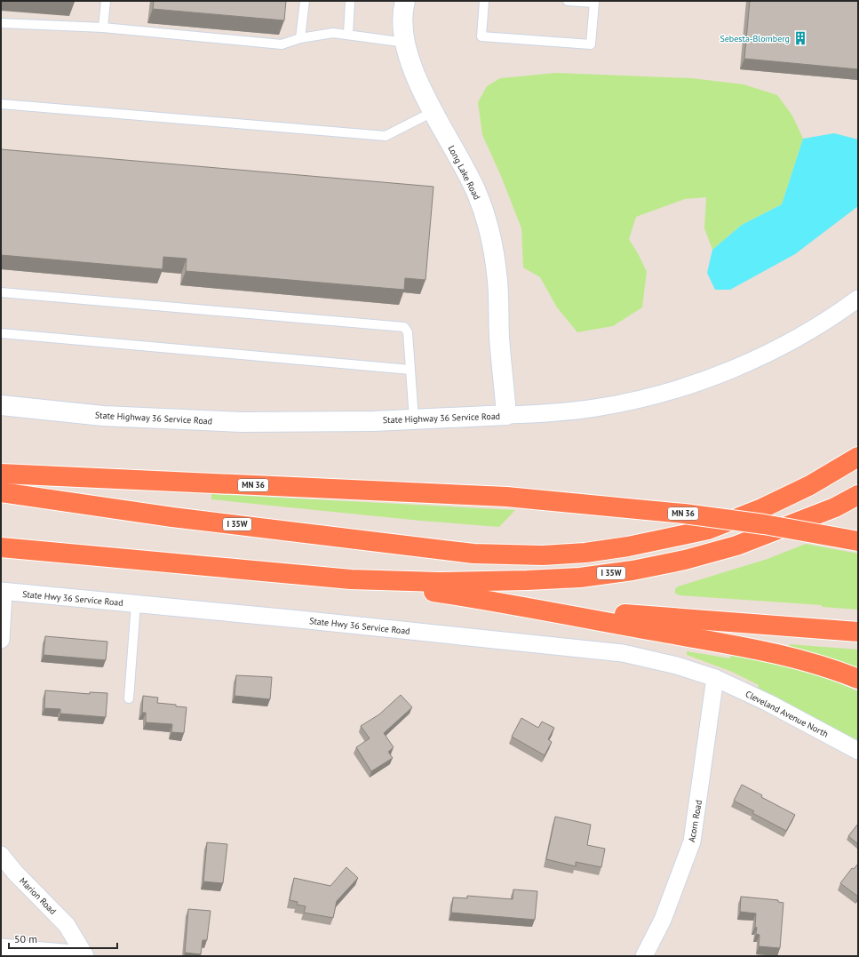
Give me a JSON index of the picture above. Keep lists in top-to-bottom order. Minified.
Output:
{"streets":{"highway":["MN 36","I 35W"],"street":["Long Lake Road","State Highway 36 Service Road","State Hwy 36 Service Road","Cleveland Avenue North","Acorn Road","Marion Road"]},"crossings":[["Long Lake Road","State Highway 36 Service Road"],["State Hwy 36 Service Road","Cleveland Avenue North"],["State Hwy 36 Service Road","Acorn Road"],["Cleveland Avenue North","Acorn Road"]],"places":{"building":["Sebesta-Blomberg"]},"scale_bar":"50 m"}
